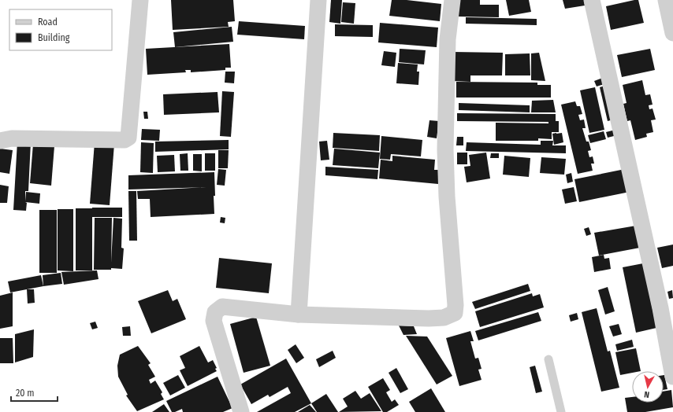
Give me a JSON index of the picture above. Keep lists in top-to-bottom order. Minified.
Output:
{"legend":["Road","Building"],"scale_bar":"20 m","north":"bottom"}
